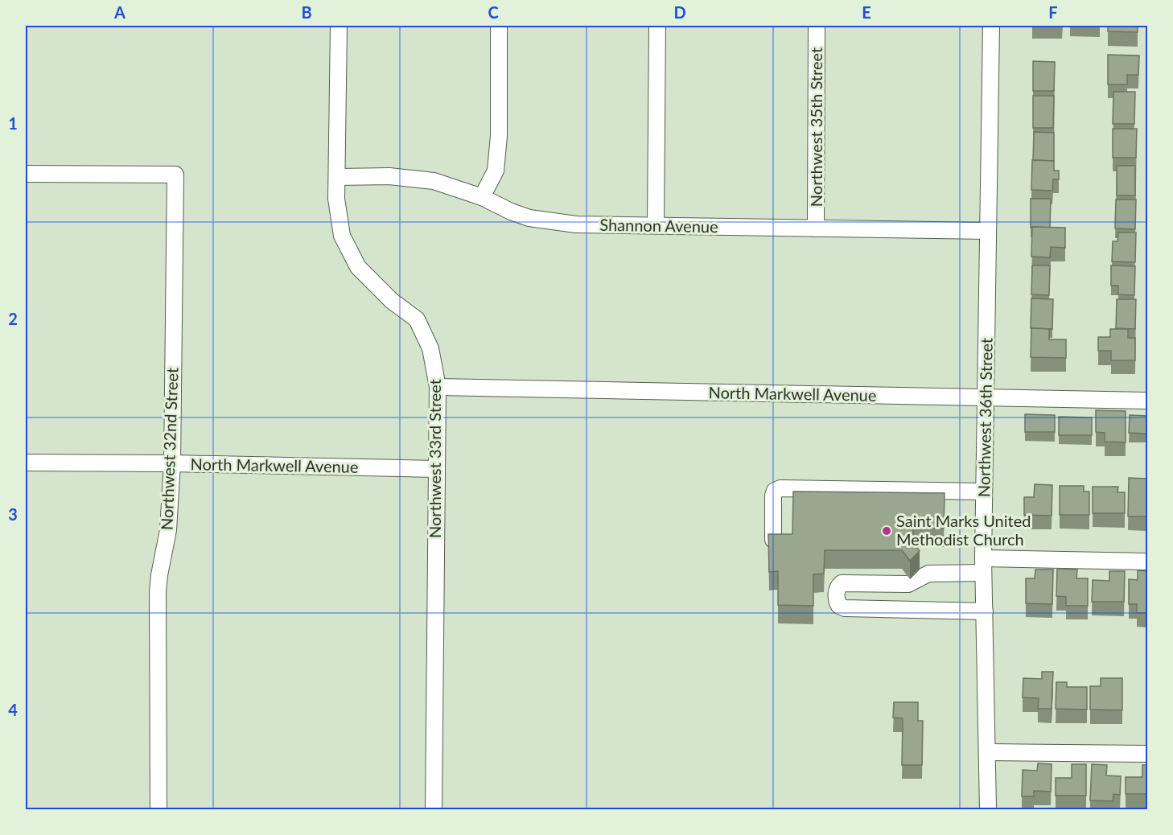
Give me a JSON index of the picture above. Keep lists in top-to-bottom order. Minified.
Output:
{"streets":{"street":["Northwest 35th Street","Shannon Avenue","North Markwell Avenue","Northwest 36th Street","Northwest 32nd Street","Northwest 33rd Street"]},"crossings":[["Northwest 35th Street","Shannon Avenue"],["Shannon Avenue","Northwest 36th Street"],["Shannon Avenue","Northwest 33rd Street"],["North Markwell Avenue","Northwest 36th Street"],["North Markwell Avenue","Northwest 32nd Street"],["North Markwell Avenue","Northwest 33rd Street"]],"places":["Saint Marks United Methodist Church"],"grid":{"columns":["A","B","C","D","E","F"],"rows":["1","2","3","4"]}}
